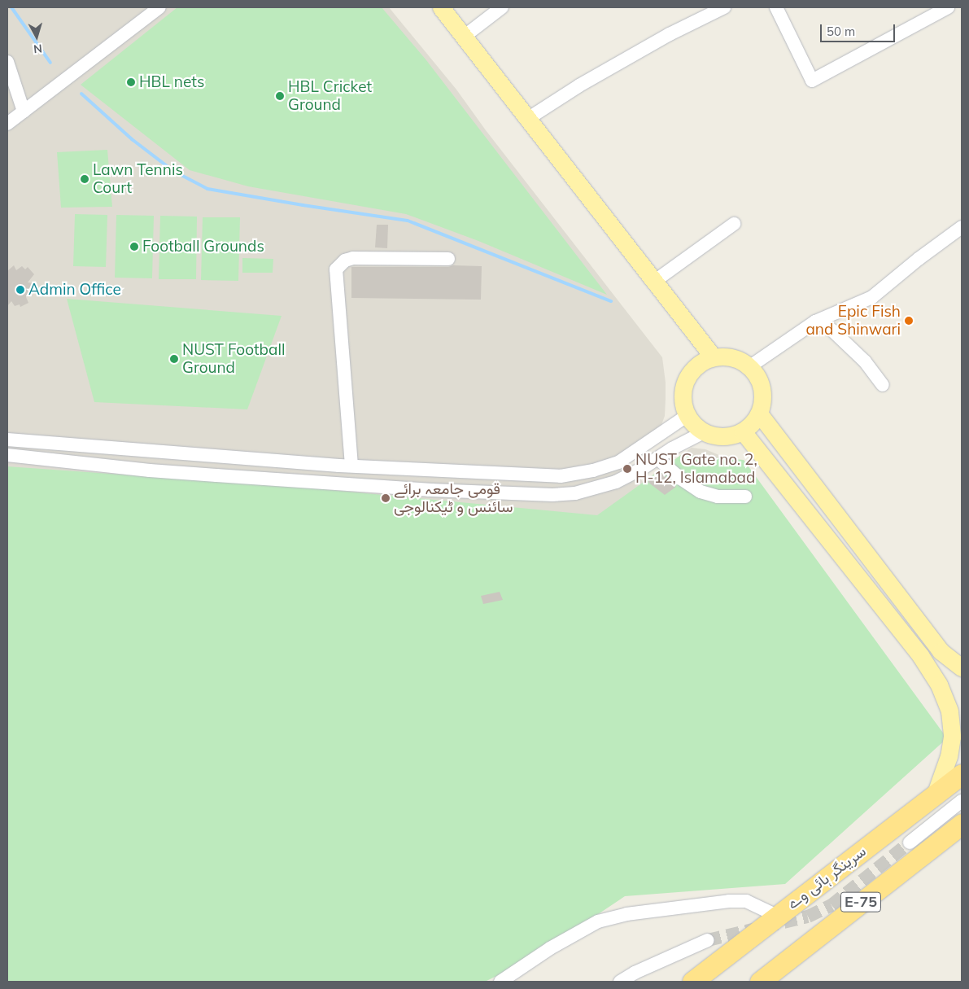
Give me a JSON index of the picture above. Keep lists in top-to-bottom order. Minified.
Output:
{"streets":{"highway":["سرینگر ہائی وے","E-75"]},"places":["HBL nets","HBL Cricket Ground","Lawn Tennis Court","Football Grounds","Admin Office","Epic Fish and Shinwari","NUST Football Ground","NUST Gate no. 2, H-12, Islamabad","قومی جامعہ برائے سائنس و ٹیکنالوجی"],"scale_bar":"50 m","north":"bottom"}
